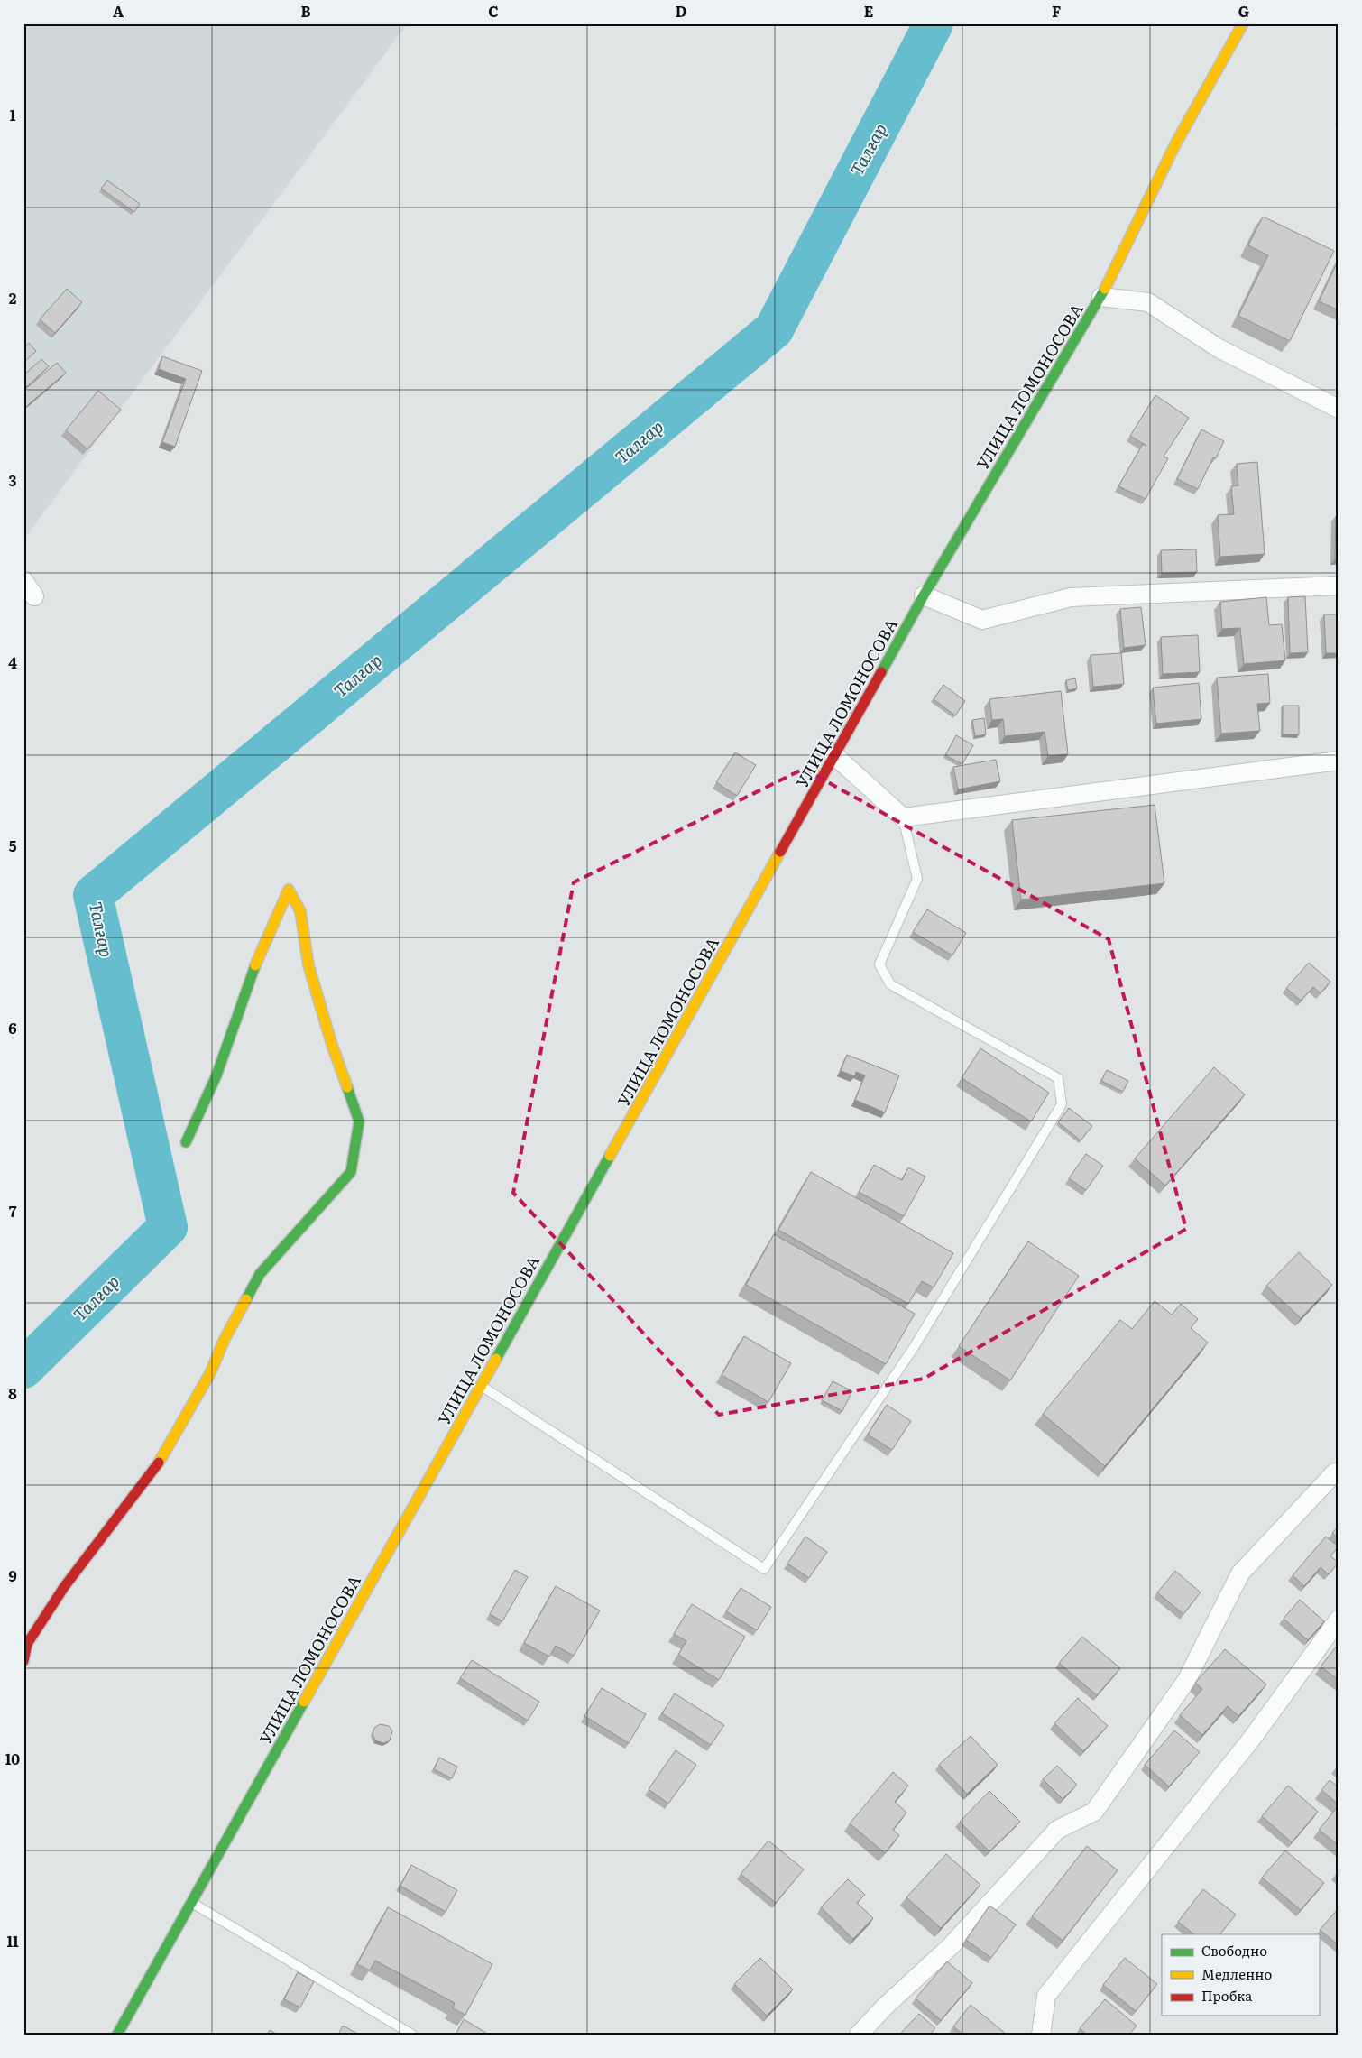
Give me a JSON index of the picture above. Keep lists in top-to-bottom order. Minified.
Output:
{"streets":{"main road":["УЛИЦА ЛОМОНОСОВА"]},"water":["Талғар"],"legend":["Свободно","Медленно","Пробка"],"grid":{"columns":["A","B","C","D","E","F","G"],"rows":["1","2","3","4","5","6","7","8","9","10","11"]}}
